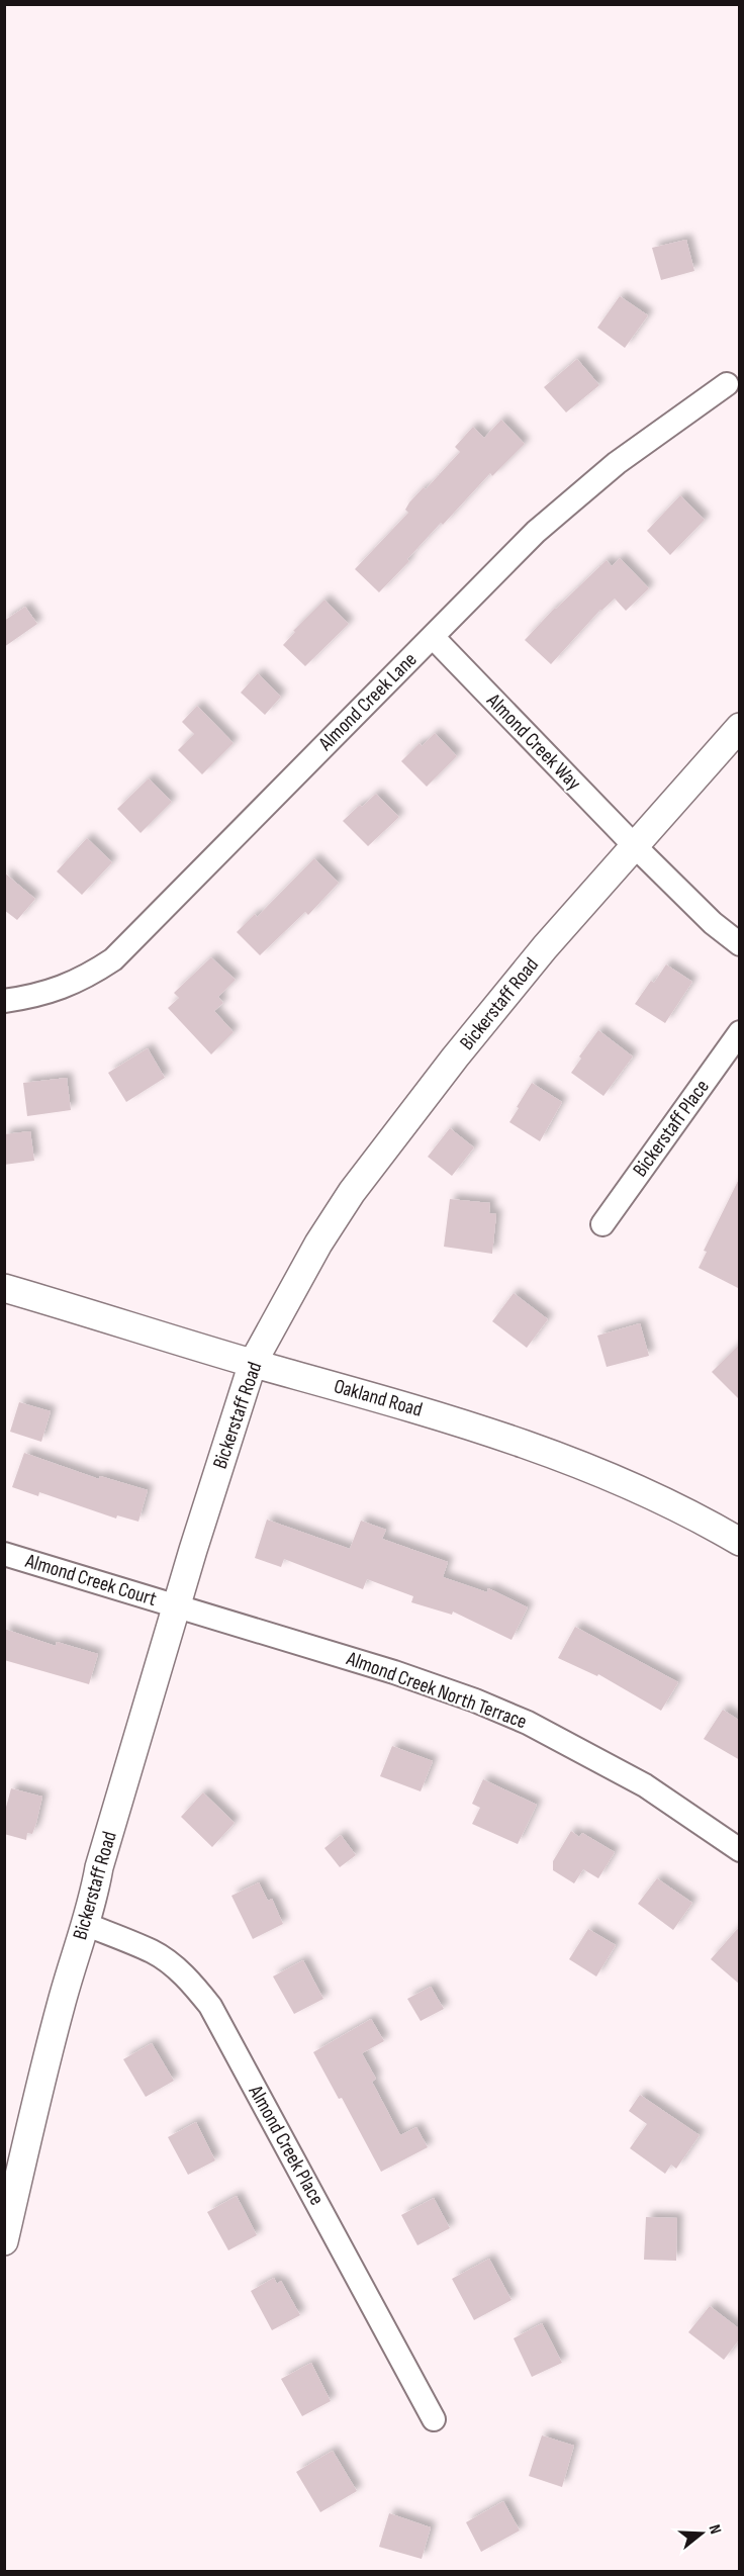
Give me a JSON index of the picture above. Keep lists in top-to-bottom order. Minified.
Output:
{"streets":{"street":["Almond Creek Lane","Almond Creek Way","Bickerstaff Road","Bickerstaff Place","Oakland Road","Almond Creek Court","Almond Creek North Terrace","Almond Creek Place"]},"crossings":[["Almond Creek Lane","Almond Creek Way"],["Almond Creek Way","Bickerstaff Road"],["Bickerstaff Road","Oakland Road"],["Bickerstaff Road","Almond Creek Court"],["Bickerstaff Road","Almond Creek North Terrace"],["Bickerstaff Road","Almond Creek Place"],["Almond Creek Court","Almond Creek North Terrace"]],"north":"right"}
